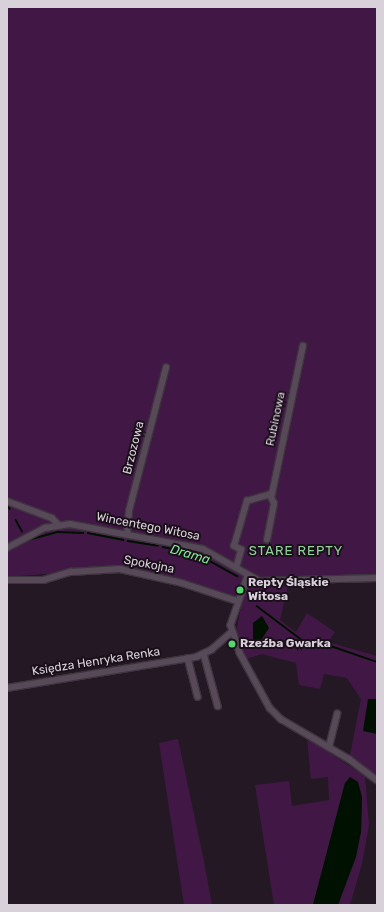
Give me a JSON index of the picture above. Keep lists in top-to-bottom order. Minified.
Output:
{"streets":{"street":["Rubinowa","Brzozowa","Wincentego Witosa","Spokojna","Księdza Henryka Renka"]},"crossings":[["Brzozowa","Wincentego Witosa"]],"districts":["STARE REPTY"],"water":["Drama"],"places":["Repty Śląskie Witosa","Rzeźba Gwarka"]}
